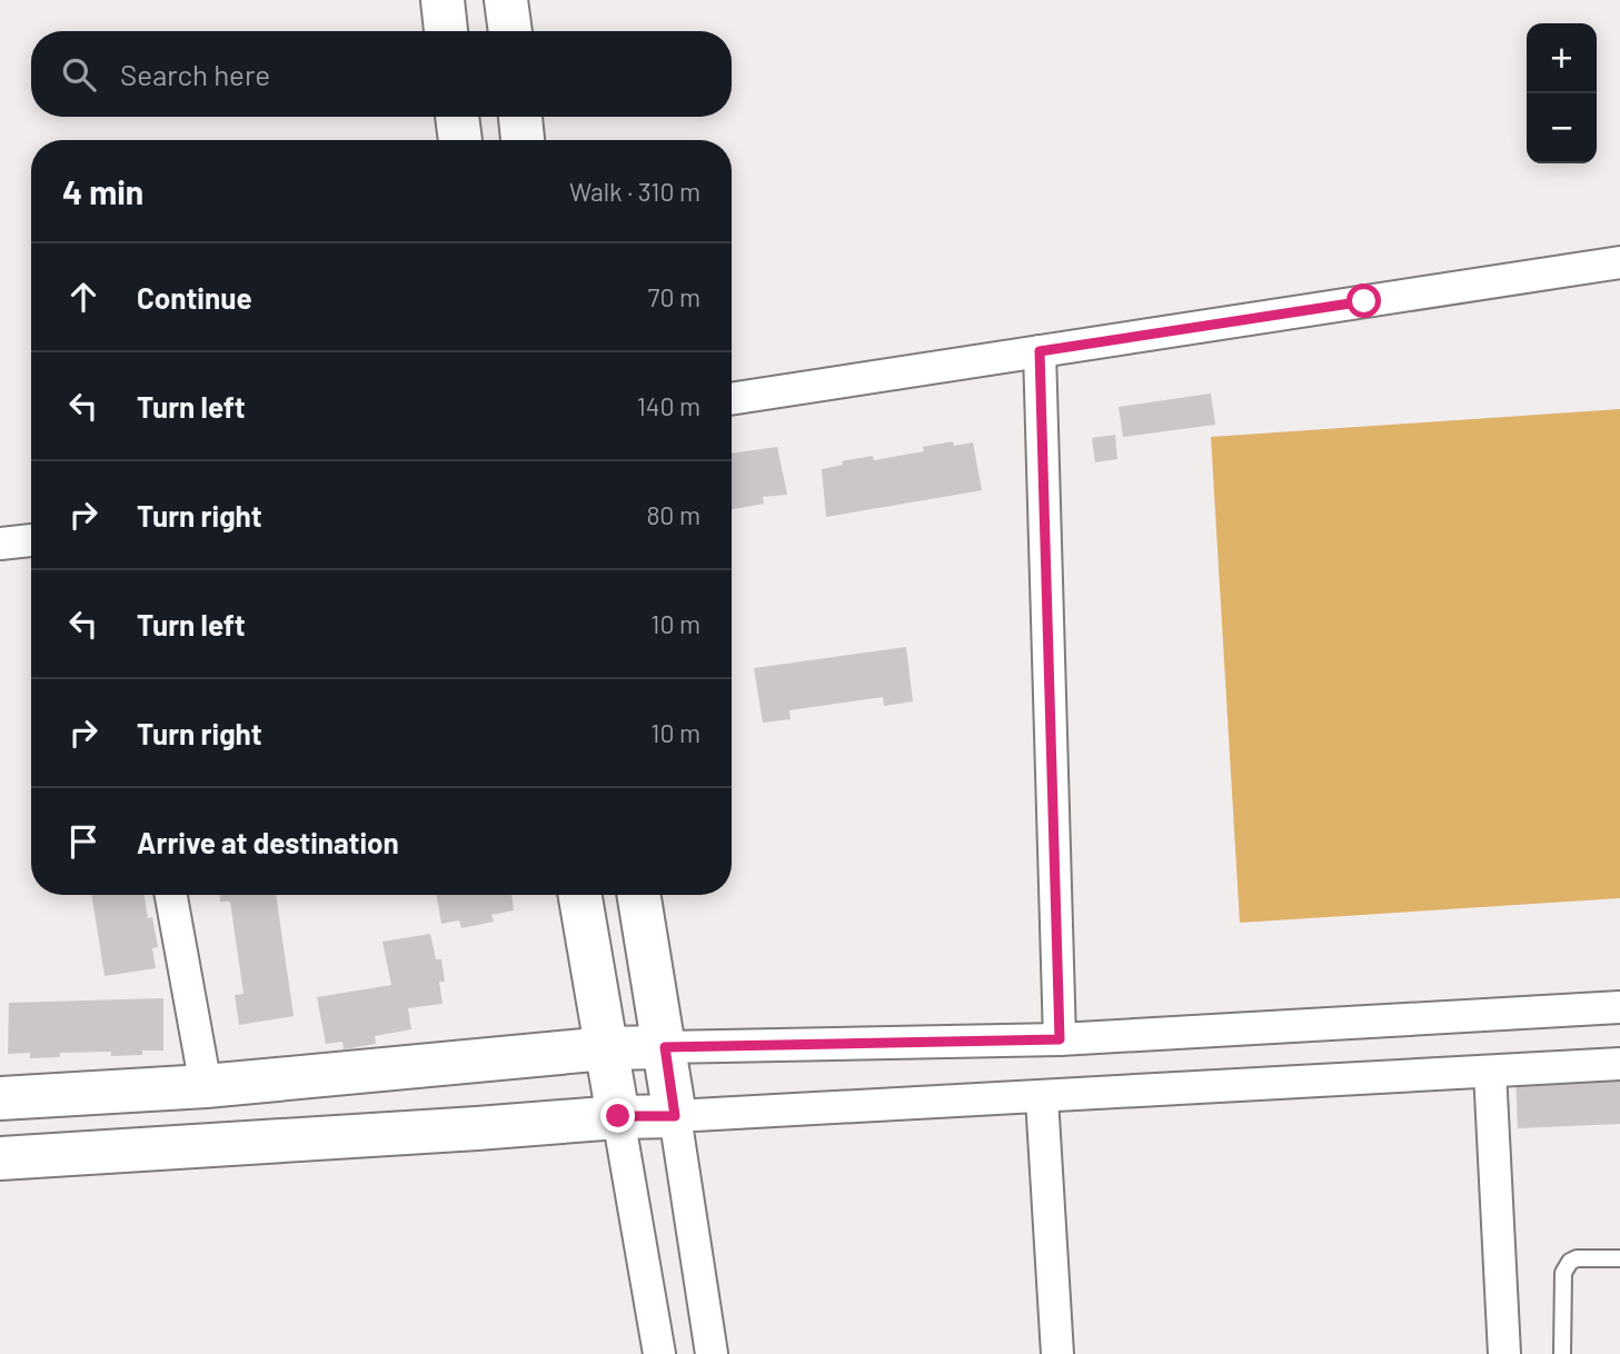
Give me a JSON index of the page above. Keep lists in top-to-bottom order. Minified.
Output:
{"page":{"map_buttons":["+","−"],"search":"Search here","heading":["4 min","Walk · 310 m"],"list":[["Continue","70 m"],["Turn left","140 m"],["Turn right","80 m"],["Turn left","10 m"],["Turn right","10 m"],"Arrive at destination"]}}
